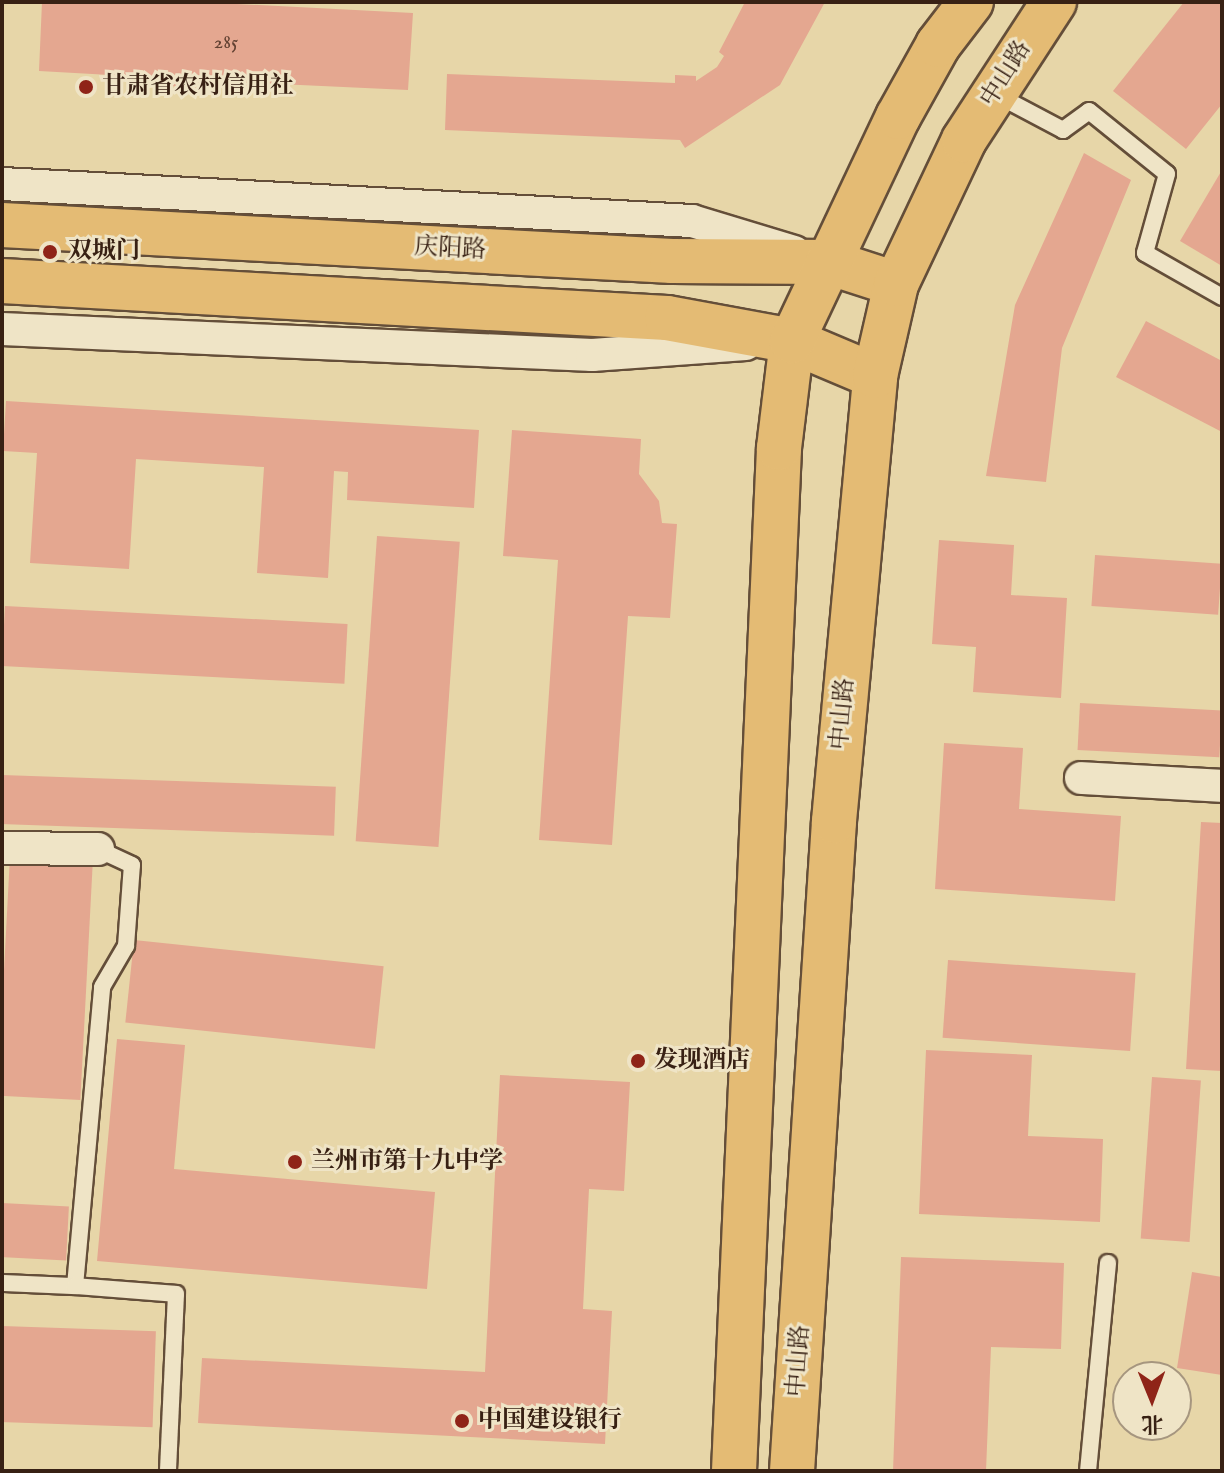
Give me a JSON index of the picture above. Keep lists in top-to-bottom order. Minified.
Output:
{"streets":{"main road":["中山路","庆阳路"]},"crossings":[["中山路","庆阳路"]],"places":["甘肃省农村信用社","双城门","发现酒店","兰州市第十九中学","中国建设银行"],"house_numbers":["285"],"north":"bottom"}
